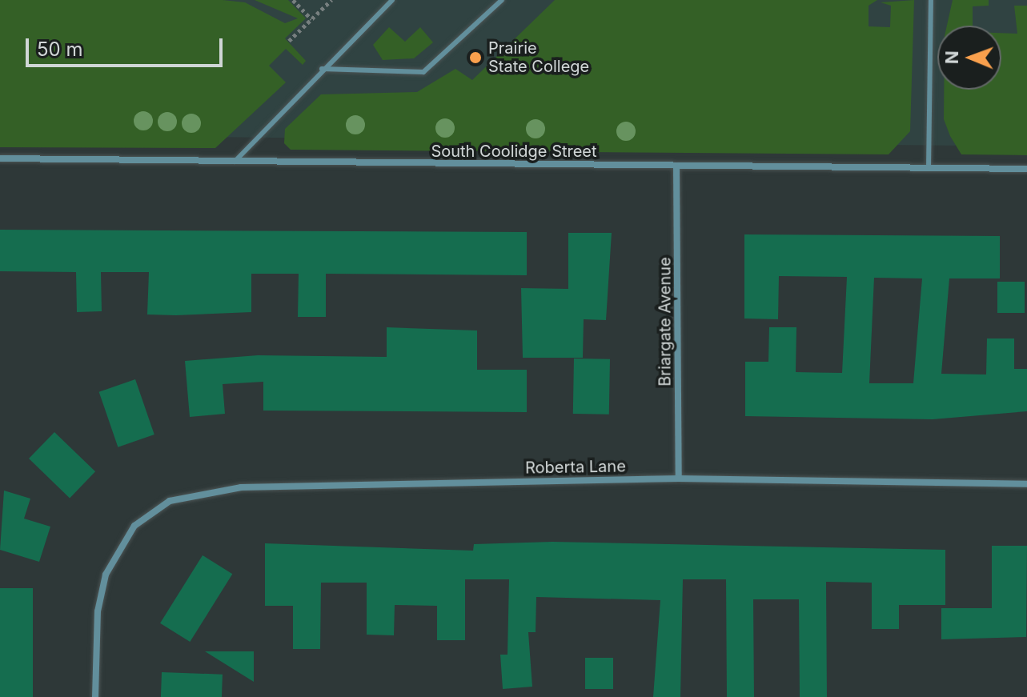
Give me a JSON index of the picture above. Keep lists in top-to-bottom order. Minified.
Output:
{"streets":{"street":["South Coolidge Street","Briargate Avenue","Roberta Lane"]},"crossings":[["South Coolidge Street","Briargate Avenue"],["Briargate Avenue","Roberta Lane"]],"places":["Prairie State College"],"scale_bar":"50 m","north":"left"}
